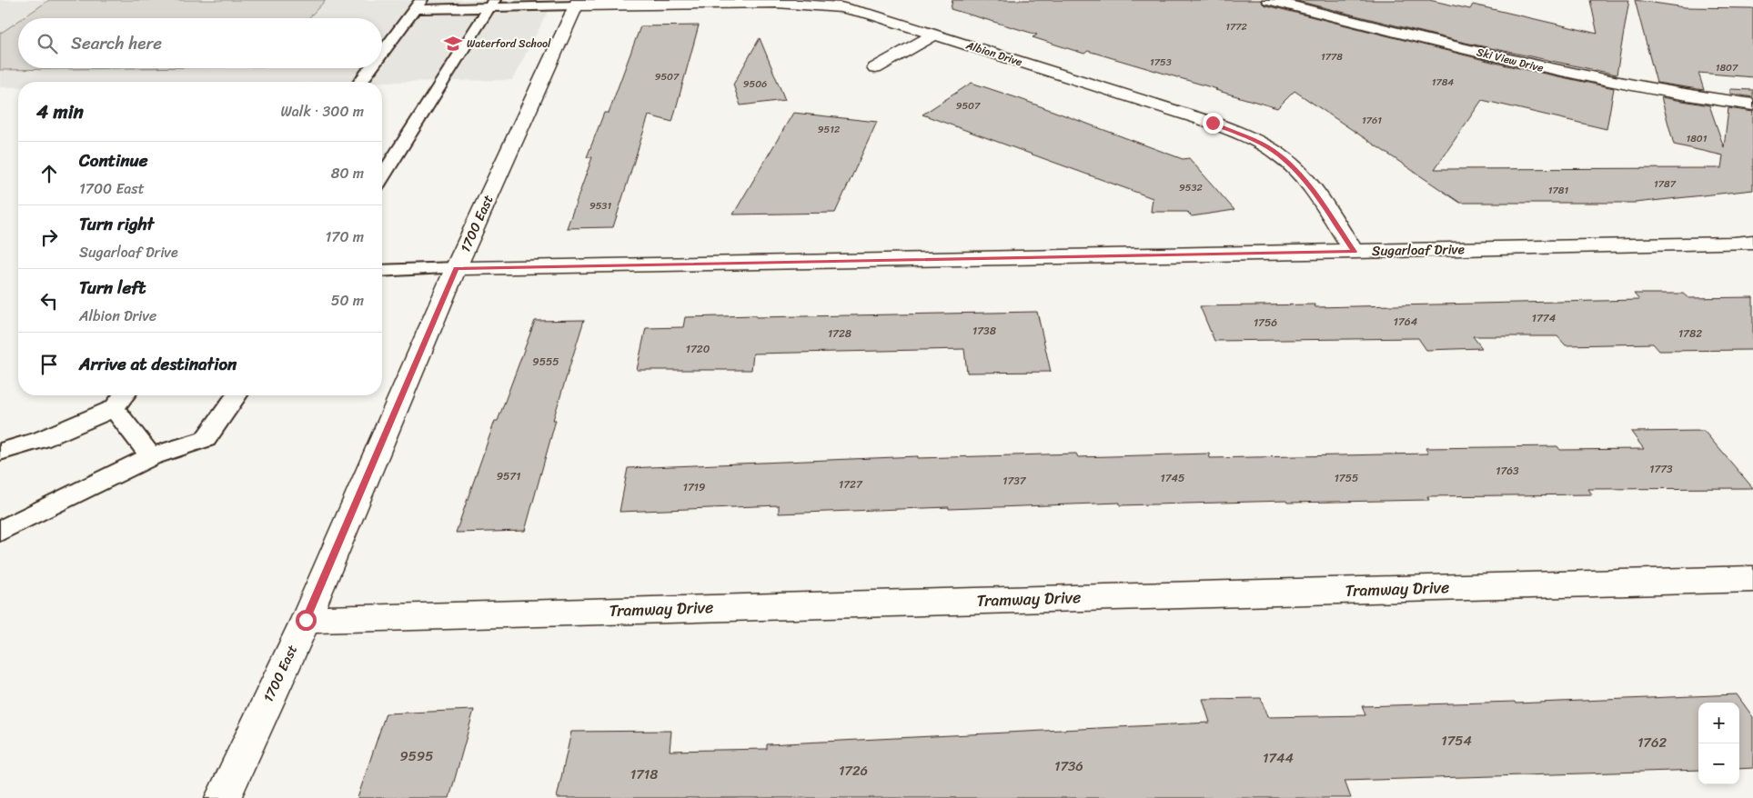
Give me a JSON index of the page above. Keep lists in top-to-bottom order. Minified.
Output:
{"streets":{"street":["Albion Drive","Ski View Drive","1700 East","Sugarloaf Drive","Tramway Drive"]},"crossings":[["Albion Drive","1700 East"],["Albion Drive","Sugarloaf Drive"],["1700 East","Sugarloaf Drive"],["1700 East","Tramway Drive"]],"places":{"school or university":["Waterford School"]},"house_numbers":["1772","1778","1753","1807","9507","1784","9506","9507","1761","9512","1801","1787","9532","1781","9531","1774","1764","1756","1738","1728","1782","1720","9555","1773","1763","9571","1745","1755","1737","1727","1719","1754","1762","9595","1744","1736","1726","1718"],"page":{"search":"Search here","heading":["4 min","Walk · 300 m"],"list":[["Continue","1700 East","80 m"],["Turn right","Sugarloaf Drive","170 m"],["Turn left","Albion Drive","50 m"],"Arrive at destination"],"map_buttons":["+","−"]}}
